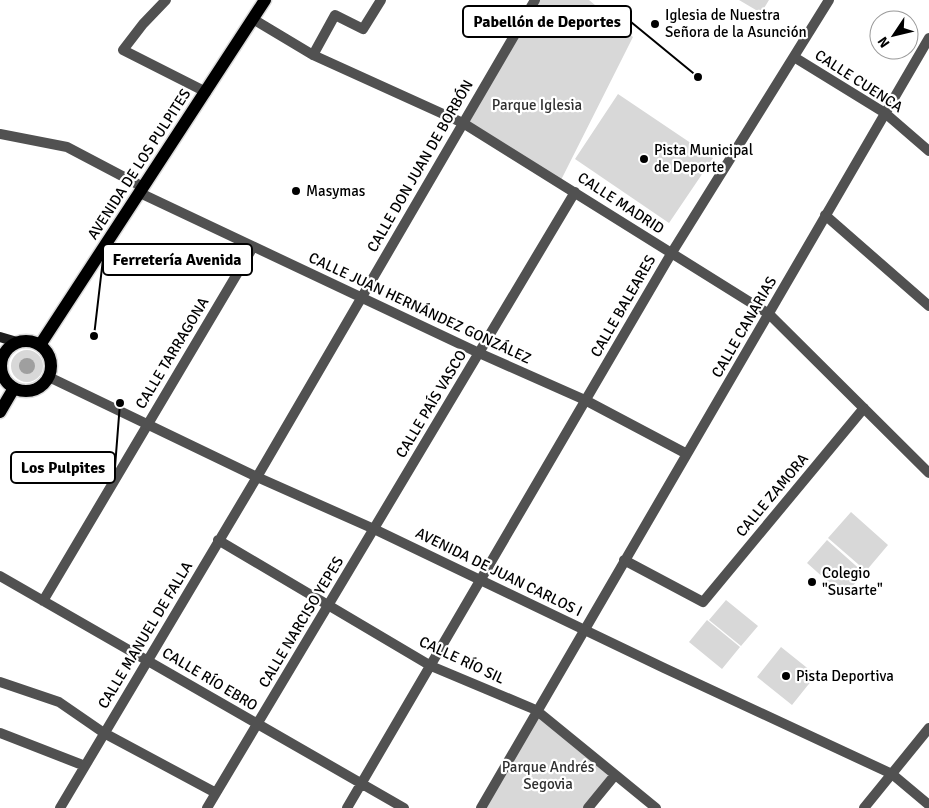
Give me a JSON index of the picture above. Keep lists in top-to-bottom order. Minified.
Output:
{"streets":{"main road":["AVENIDA DE LOS PULPITES"],"street":["CALLE CUENCA","CALLE DON JUAN DE BORBÓN","CALLE MADRID","CALLE BALEARES","CALLE JUAN HERNÁNDEZ GONZÁLEZ","CALLE CANARIAS","CALLE TARRAGONA","CALLE PAÍS VASCO","CALLE ZAMORA","AVENIDA DE JUAN CARLOS I","CALLE NARCISO YEPES","CALLE MANUEL DE FALLA","CALLE RÍO SIL","CALLE RÍO EBRO"]},"crossings":[["CALLE CUENCA","CALLE BALEARES"],["CALLE CUENCA","CALLE CANARIAS"],["AVENIDA DE LOS PULPITES","CALLE MADRID"],["AVENIDA DE LOS PULPITES","CALLE JUAN HERNÁNDEZ GONZÁLEZ"],["AVENIDA DE LOS PULPITES","AVENIDA DE JUAN CARLOS I"],["CALLE DON JUAN DE BORBÓN","CALLE MADRID"],["CALLE DON JUAN DE BORBÓN","CALLE JUAN HERNÁNDEZ GONZÁLEZ"],["CALLE DON JUAN DE BORBÓN","AVENIDA DE JUAN CARLOS I"],["CALLE DON JUAN DE BORBÓN","CALLE MANUEL DE FALLA"],["CALLE MADRID","CALLE BALEARES"],["CALLE MADRID","CALLE CANARIAS"],["CALLE MADRID","CALLE PAÍS VASCO"],["CALLE MADRID","CALLE ZAMORA"],["CALLE BALEARES","CALLE JUAN HERNÁNDEZ GONZÁLEZ"],["CALLE BALEARES","AVENIDA DE JUAN CARLOS I"],["CALLE BALEARES","CALLE RÍO SIL"],["CALLE BALEARES","CALLE RÍO EBRO"],["CALLE JUAN HERNÁNDEZ GONZÁLEZ","CALLE CANARIAS"],["CALLE JUAN HERNÁNDEZ GONZÁLEZ","CALLE TARRAGONA"],["CALLE JUAN HERNÁNDEZ GONZÁLEZ","CALLE PAÍS VASCO"],["CALLE CANARIAS","CALLE ZAMORA"],["CALLE CANARIAS","AVENIDA DE JUAN CARLOS I"],["CALLE CANARIAS","CALLE RÍO SIL"],["CALLE TARRAGONA","AVENIDA DE JUAN CARLOS I"],["CALLE TARRAGONA","CALLE RÍO EBRO"],["CALLE PAÍS VASCO","AVENIDA DE JUAN CARLOS I"],["CALLE PAÍS VASCO","CALLE NARCISO YEPES"],["AVENIDA DE JUAN CARLOS I","CALLE NARCISO YEPES"],["AVENIDA DE JUAN CARLOS I","CALLE MANUEL DE FALLA"],["CALLE NARCISO YEPES","CALLE RÍO SIL"],["CALLE NARCISO YEPES","CALLE RÍO EBRO"],["CALLE MANUEL DE FALLA","CALLE RÍO SIL"],["CALLE MANUEL DE FALLA","CALLE RÍO EBRO"]],"parks":["Parque Iglesia","Parque Andrés Segovia"],"places":["Iglesia de Nuestra Señora de la Asunción","Pabellón de Deportes","Pista Municipal de Deporte","Masymas","Ferretería Avenida","Los Pulpites","Colegio \"Susarte\"","Pista Deportiva"],"north":"bottom left"}
